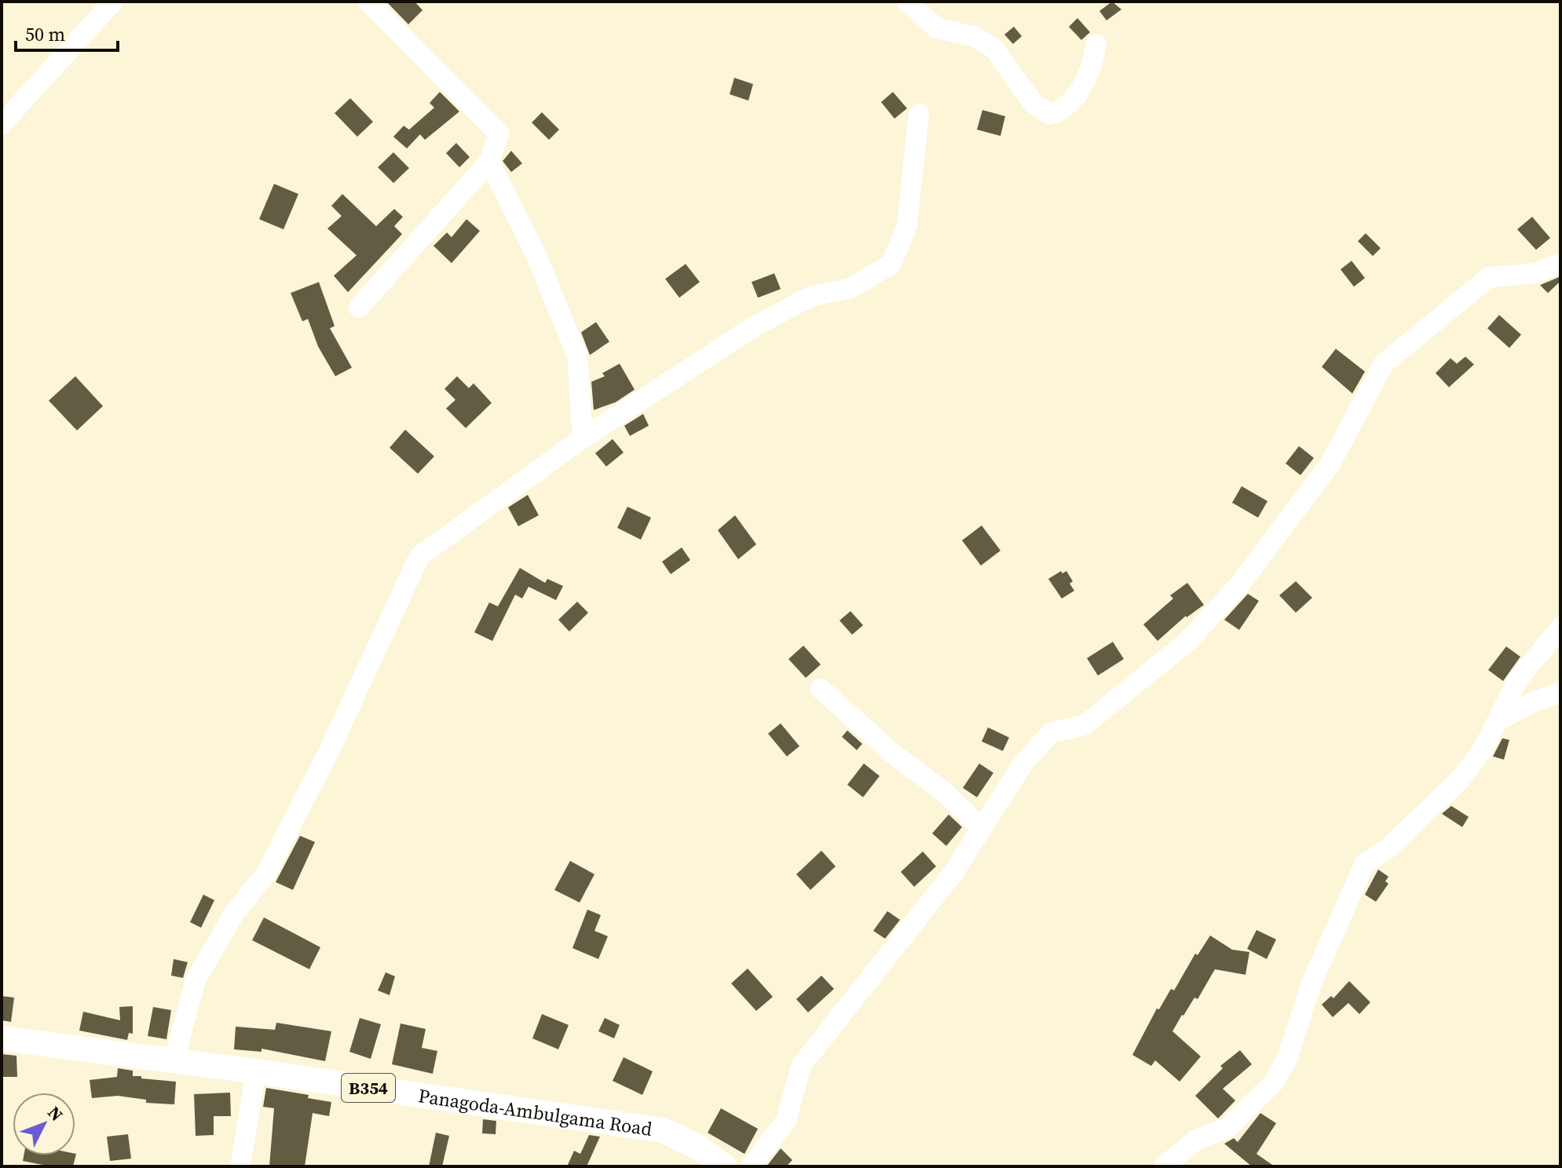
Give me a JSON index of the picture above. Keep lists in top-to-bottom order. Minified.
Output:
{"streets":{"main road":["B354","Panagoda-Ambulgama Road"]},"scale_bar":"50 m","north":"top right"}
